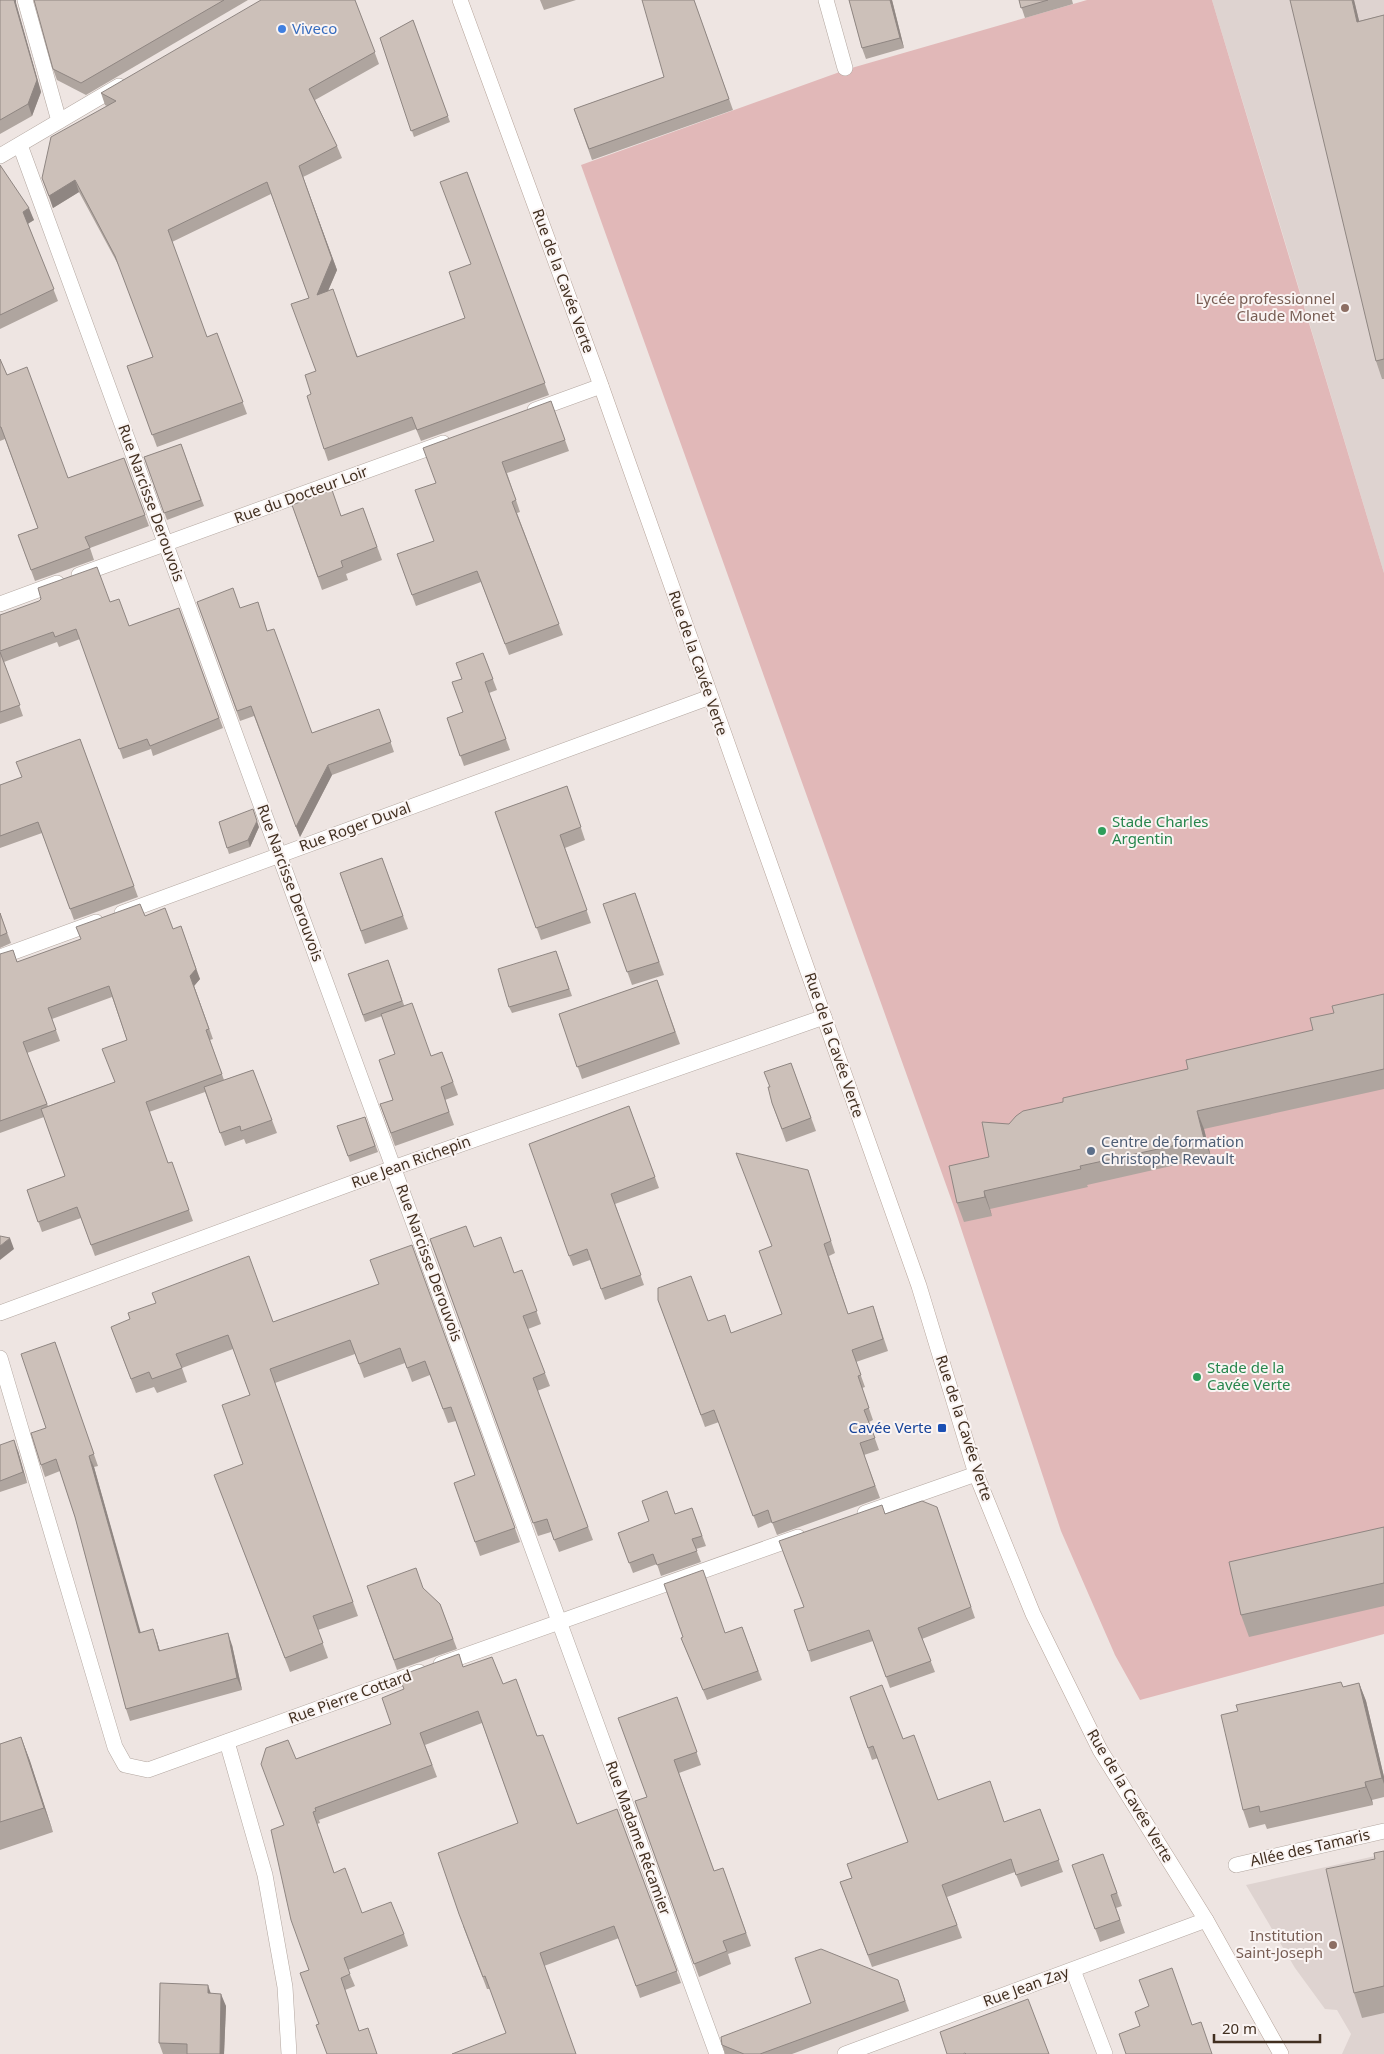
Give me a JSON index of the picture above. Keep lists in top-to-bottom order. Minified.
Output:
{"streets":{"street":["Rue de la Cavée Verte","Rue du Docteur Loir","Rue Narcisse Derouvois","Rue Roger Duval","Rue Jean Richepin","Rue Pierre Cottard","Rue Madame Récamier","Allée des Tamaris","Rue Jean Zay"]},"crossings":[["Rue de la Cavée Verte","Rue Roger Duval"],["Rue de la Cavée Verte","Rue Jean Richepin"],["Rue de la Cavée Verte","Rue Jean Zay"],["Rue du Docteur Loir","Rue Narcisse Derouvois"],["Rue Narcisse Derouvois","Rue Roger Duval"],["Rue Narcisse Derouvois","Rue Jean Richepin"],["Rue Narcisse Derouvois","Rue Pierre Cottard"],["Rue Narcisse Derouvois","Rue Madame Récamier"],["Rue Pierre Cottard","Rue Madame Récamier"]],"places":{"other":["Viveco","Lycée professionnel Claude Monet","Stade Charles Argentin","Centre de formation Christophe Revault","Stade de la Cavée Verte","Institution Saint-Joseph"],"transit":["Cavée Verte"]},"scale_bar":"20 m"}
